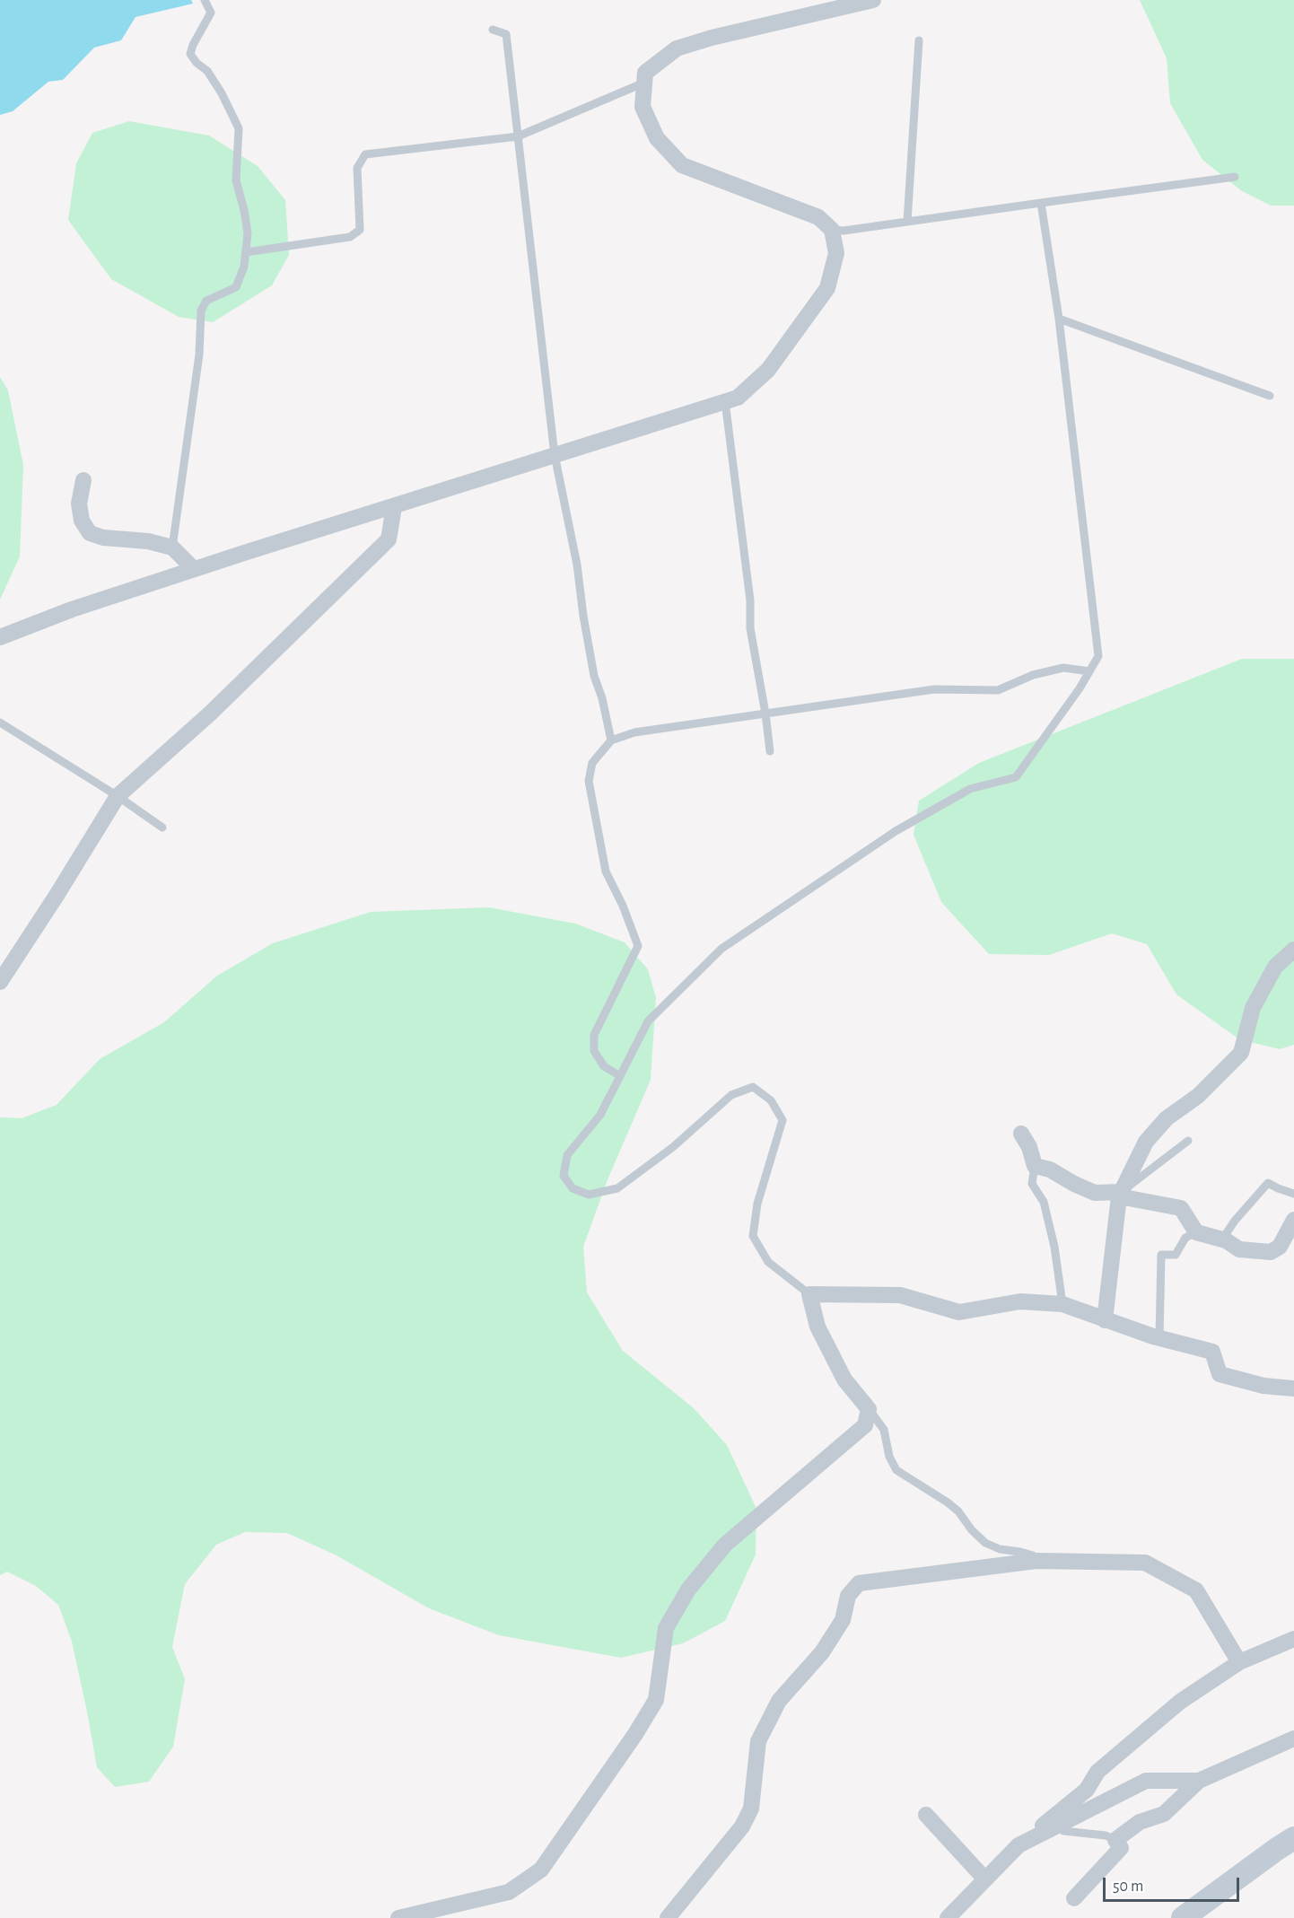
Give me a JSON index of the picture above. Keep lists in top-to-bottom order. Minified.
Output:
{"scale_bar":"50 m"}
